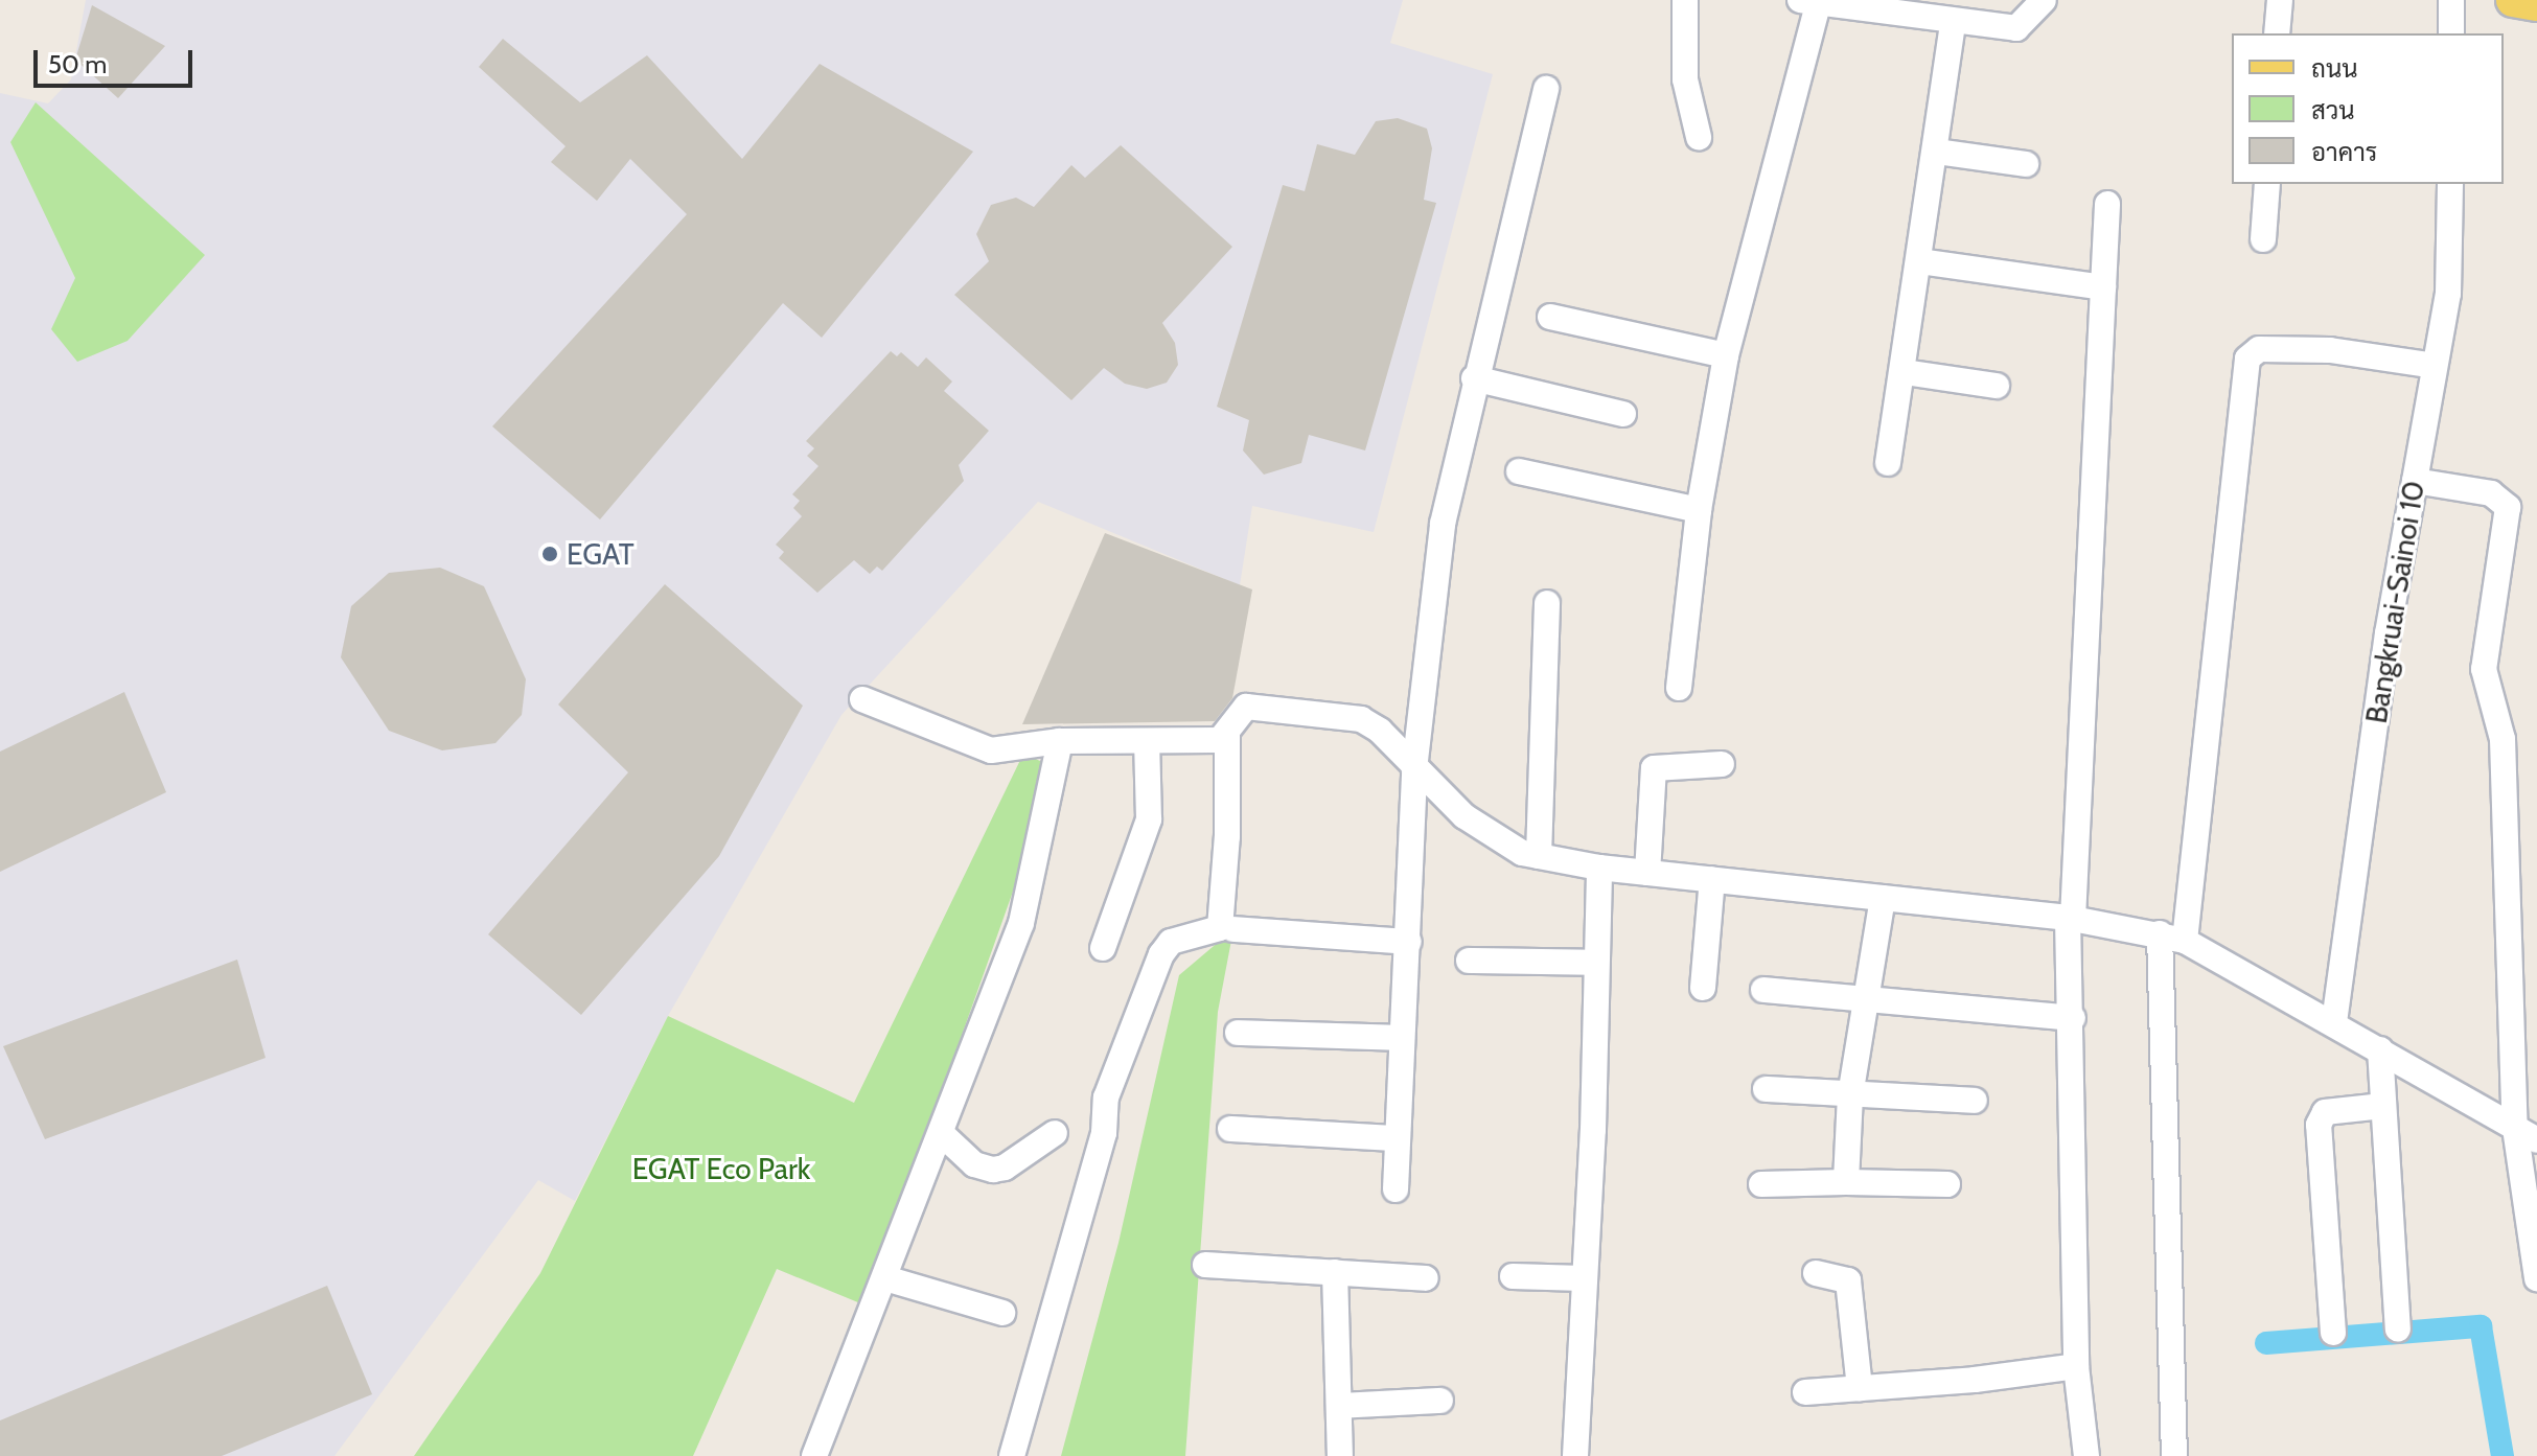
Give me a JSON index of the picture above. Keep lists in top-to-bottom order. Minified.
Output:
{"streets":{"street":["Bangkruai-Sainoi 10"]},"parks":["EGAT Eco Park"],"places":["EGAT"],"legend":["ถนน","สวน","อาคาร"],"scale_bar":"50 m"}
